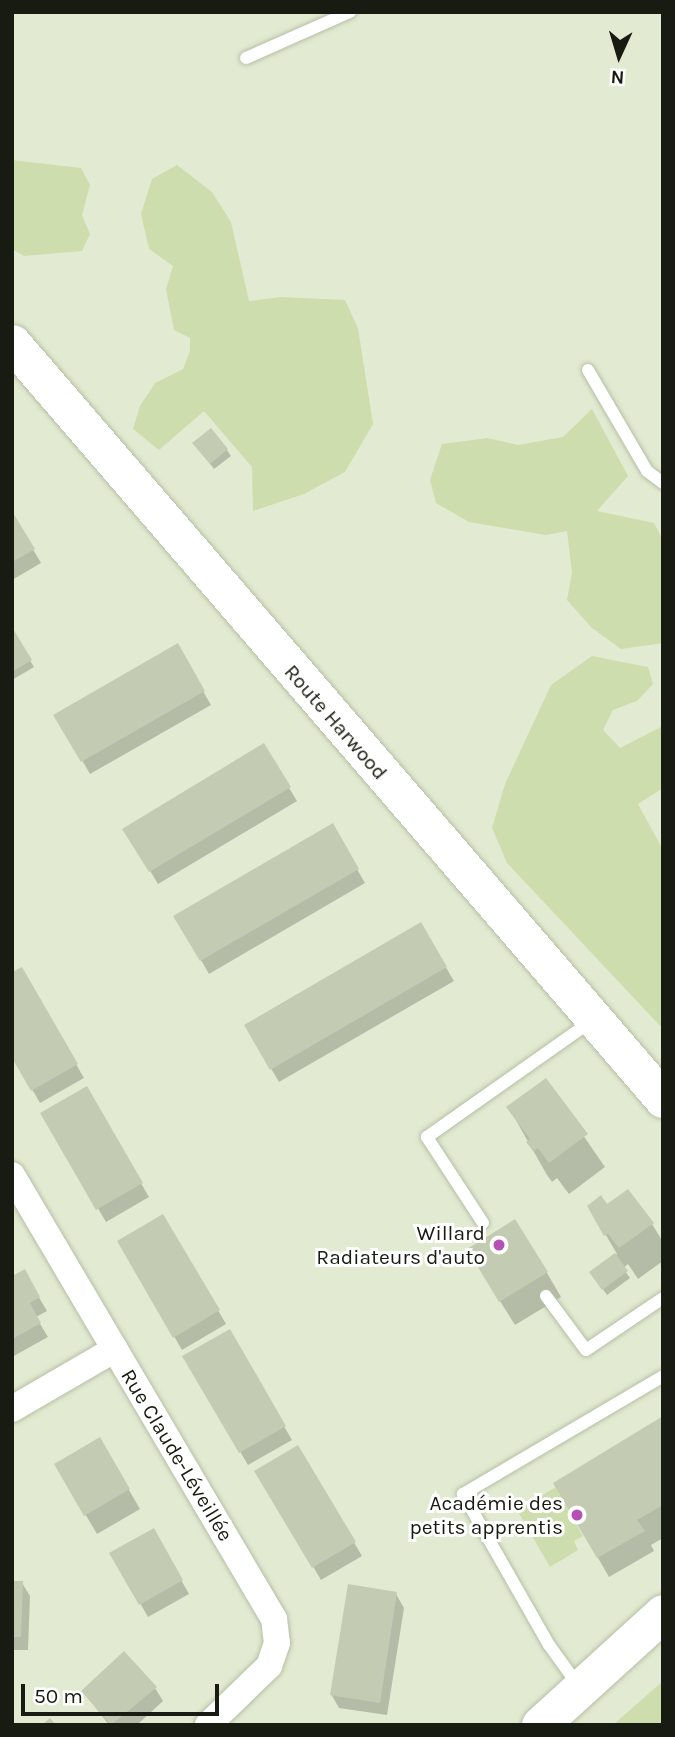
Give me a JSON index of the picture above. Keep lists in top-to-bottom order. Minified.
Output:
{"streets":{"main road":["Route Harwood"],"street":["Rue Claude-Léveillée"]},"places":["Willard Radiateurs d'auto","Académie des petits apprentis"],"scale_bar":"50 m","north":"bottom"}
